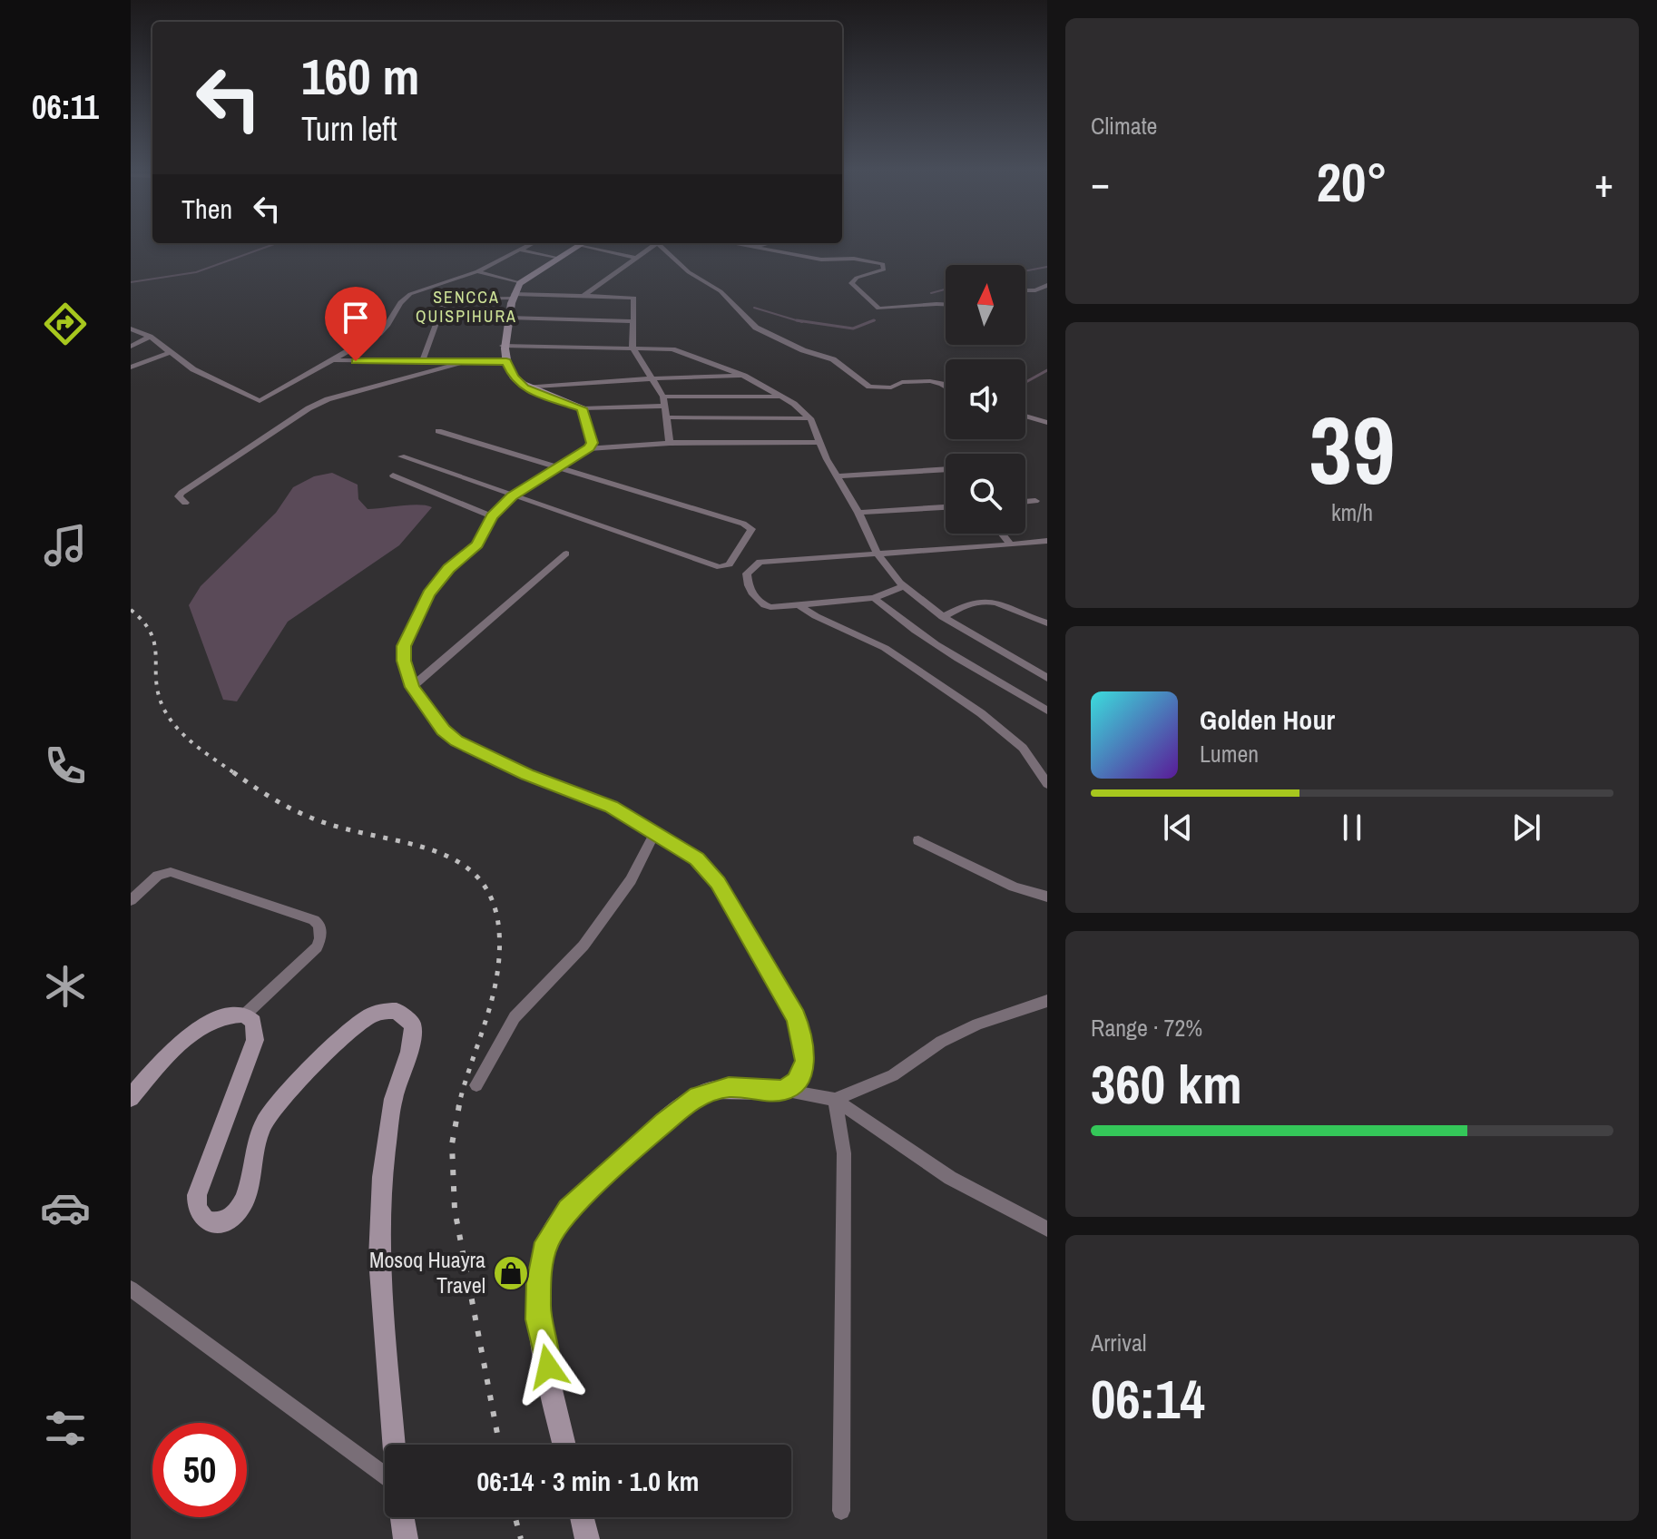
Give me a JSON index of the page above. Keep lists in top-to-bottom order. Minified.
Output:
{"districts":["SENCCA QUISPIHURA"],"places":{"shop":["Mosoq Huayra Travel"]},"north":"top","page":{"tabs":"06:11","tile":["Climate",["39","km/h"],["Range · 72%","360 km"],["Arrival","06:14"]],"turn":["160 m","Turn left"],"heat":["−","20°","+"],"then":"Then","song":["Golden Hour","Lumen"],"limit":"50","trip":"06:14 · 3 min · 1.0 km"}}
